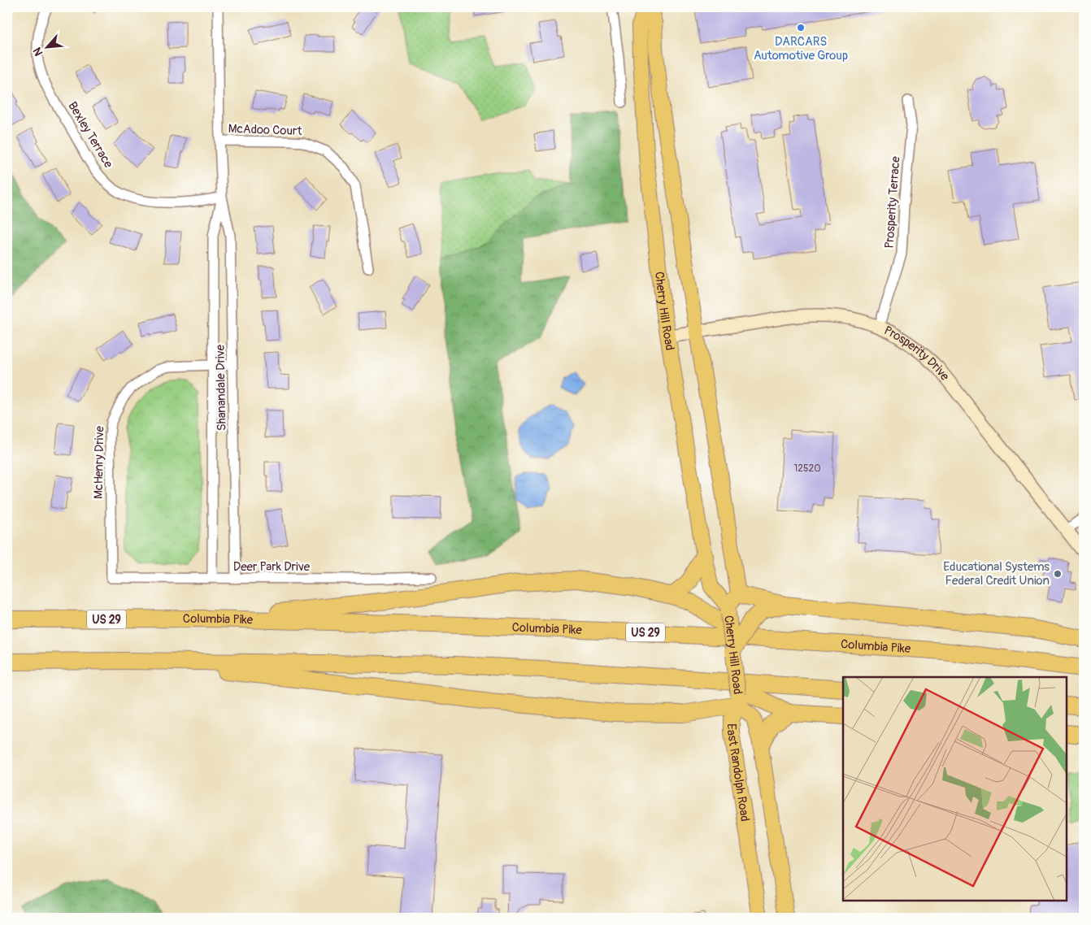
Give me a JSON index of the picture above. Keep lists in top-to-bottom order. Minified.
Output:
{"streets":{"highway":["US 29","Columbia Pike"],"main road":["Cherry Hill Road","East Randolph Road"],"street":["McAdoo Court","Bexley Terrace","Prosperity Terrace","Prosperity Drive","Shanandale Drive","McHenry Drive","Deer Park Drive"]},"crossings":[["McAdoo Court","Shanandale Drive"],["Bexley Terrace","Shanandale Drive"],["Prosperity Terrace","Prosperity Drive"],["Cherry Hill Road","Prosperity Drive"],["Cherry Hill Road","East Randolph Road"],["Shanandale Drive","McHenry Drive"],["Shanandale Drive","Deer Park Drive"],["McHenry Drive","Deer Park Drive"]],"places":["DARCARS Automotive Group","Educational Systems Federal Credit Union"],"house_numbers":["12520"],"north":"bottom left"}
